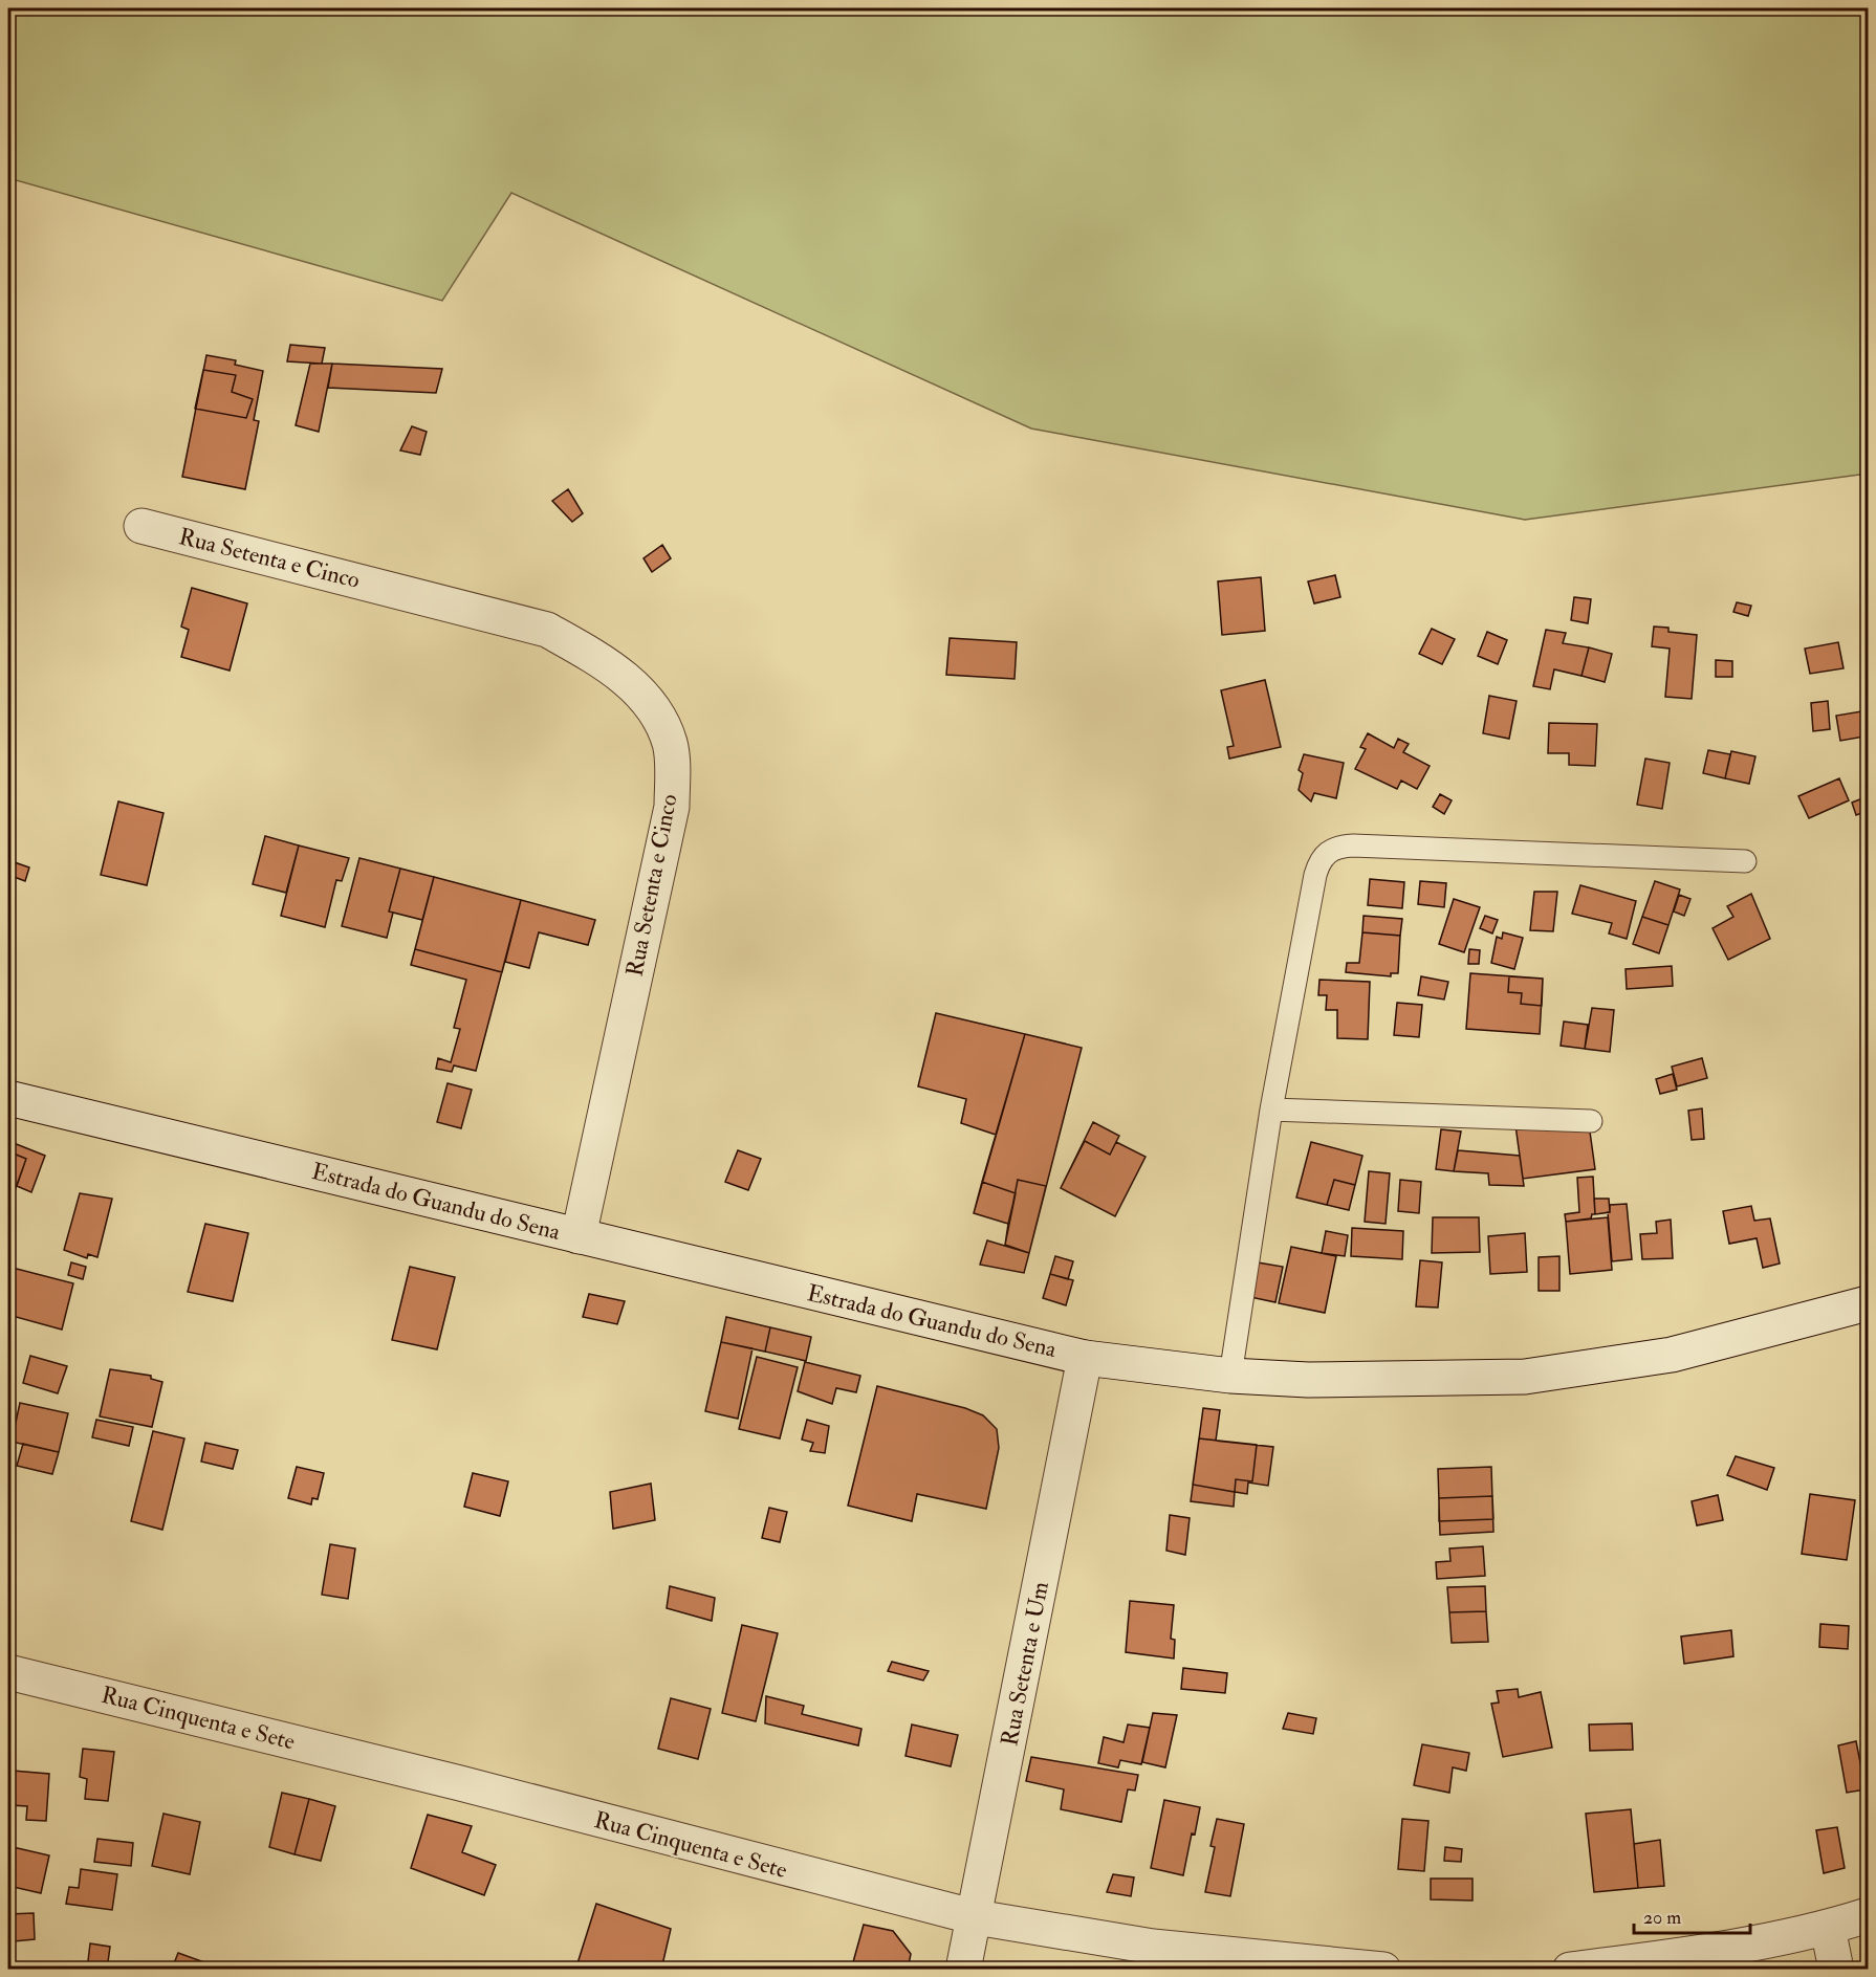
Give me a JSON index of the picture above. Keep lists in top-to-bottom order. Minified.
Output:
{"streets":{"street":["Rua Setenta e Cinco","Estrada do Guandu do Sena","Rua Setenta e Um","Rua Cinquenta e Sete"]},"crossings":[["Rua Setenta e Cinco","Estrada do Guandu do Sena"],["Estrada do Guandu do Sena","Rua Setenta e Um"],["Rua Setenta e Um","Rua Cinquenta e Sete"]],"scale_bar":"20 m"}
